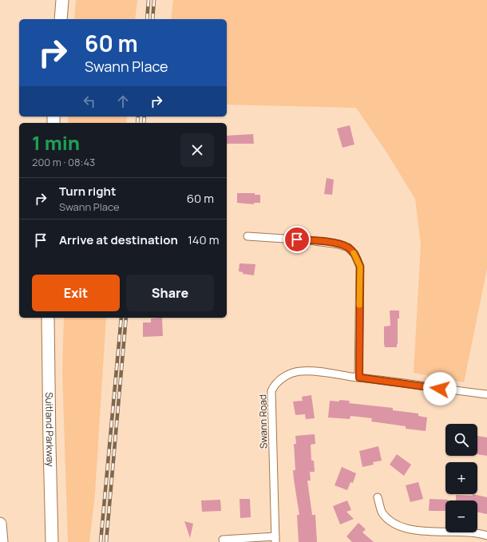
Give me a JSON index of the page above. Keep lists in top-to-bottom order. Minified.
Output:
{"streets":{"highway":["Suitland Parkway"],"street":["Swann Road"]},"page":{"turn":["60 m","Swann Place"],"heading":["1 min","200 m · 08:43"],"list":[{"name":"Turn right","note":"Swann Place","value":"60 m"},{"name":"Arrive at destination","value":"140 m"}],"buttons":["Exit","Share"],"map_buttons":["+","−"]}}
